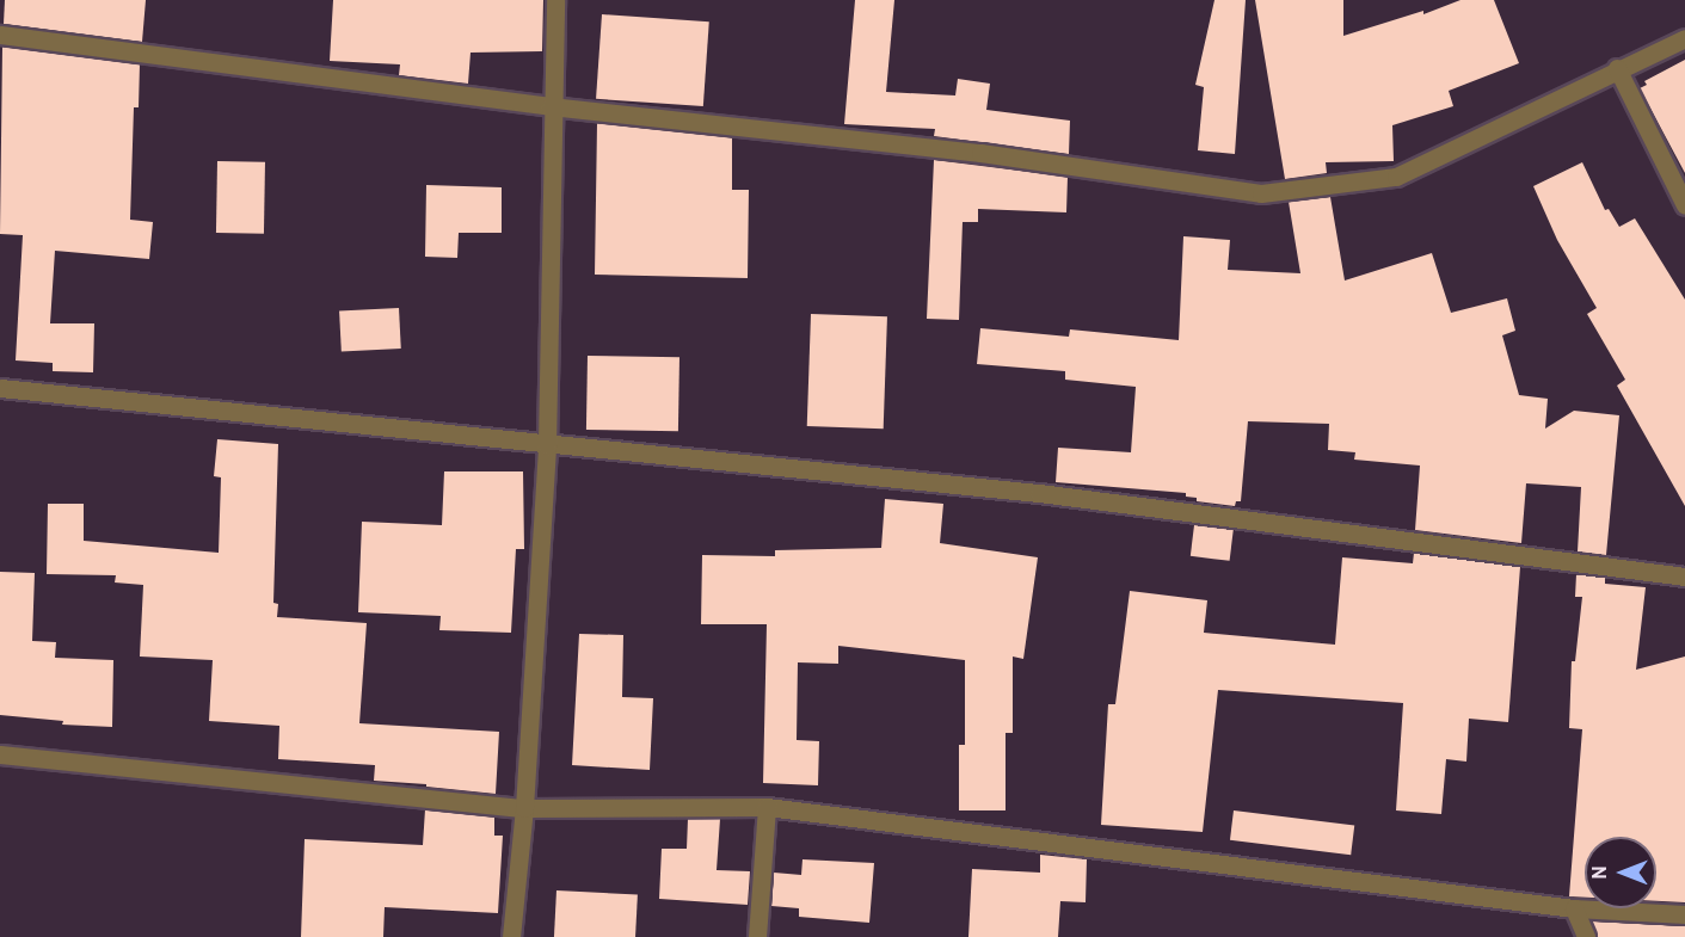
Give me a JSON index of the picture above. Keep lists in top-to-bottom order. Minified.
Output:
{"north":"left"}
